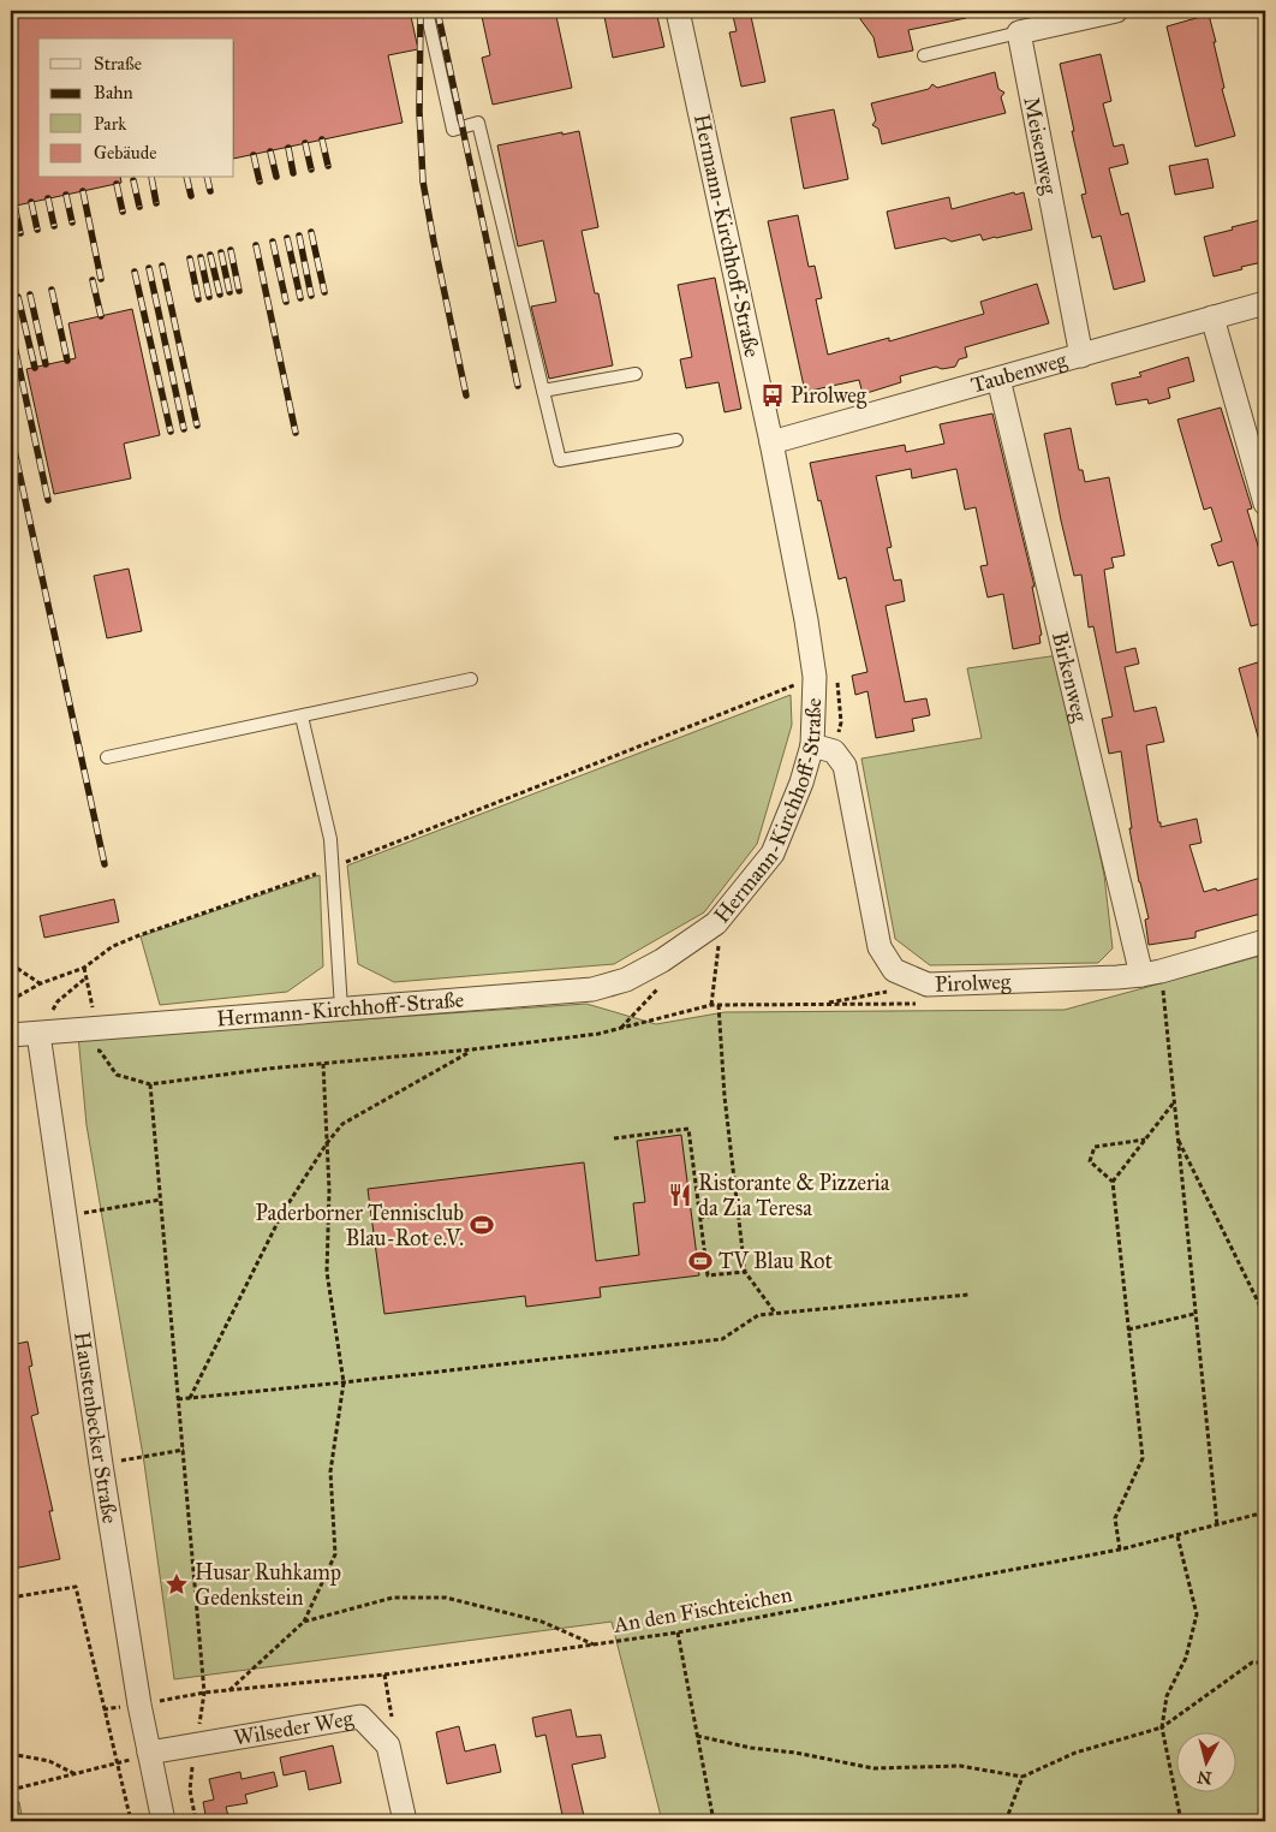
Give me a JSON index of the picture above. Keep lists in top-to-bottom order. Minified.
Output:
{"streets":{"street":["Meisenweg","Hermann-Kirchhoff-Straße","Taubenweg","Birkenweg","Pirolweg","Haustenbecker Straße","Wilseder Weg"],"path":["An den Fischteichen"]},"crossings":[["Meisenweg","Taubenweg"],["Hermann-Kirchhoff-Straße","Taubenweg"],["Hermann-Kirchhoff-Straße","Pirolweg"],["Hermann-Kirchhoff-Straße","Haustenbecker Straße"],["Taubenweg","Birkenweg"],["Birkenweg","Pirolweg"],["Haustenbecker Straße","An den Fischteichen"],["Haustenbecker Straße","Wilseder Weg"]],"places":{"bus stop":["Pirolweg"],"restaurant":["Ristorante & Pizzeria da Zia Teresa"],"sports":["Paderborner Tennisclub Blau-Rot e.V.","TV Blau Rot"],"place":["Husar Ruhkamp Gedenkstein"]},"legend":["Straße","Bahn","Park","Gebäude"],"north":"bottom"}
